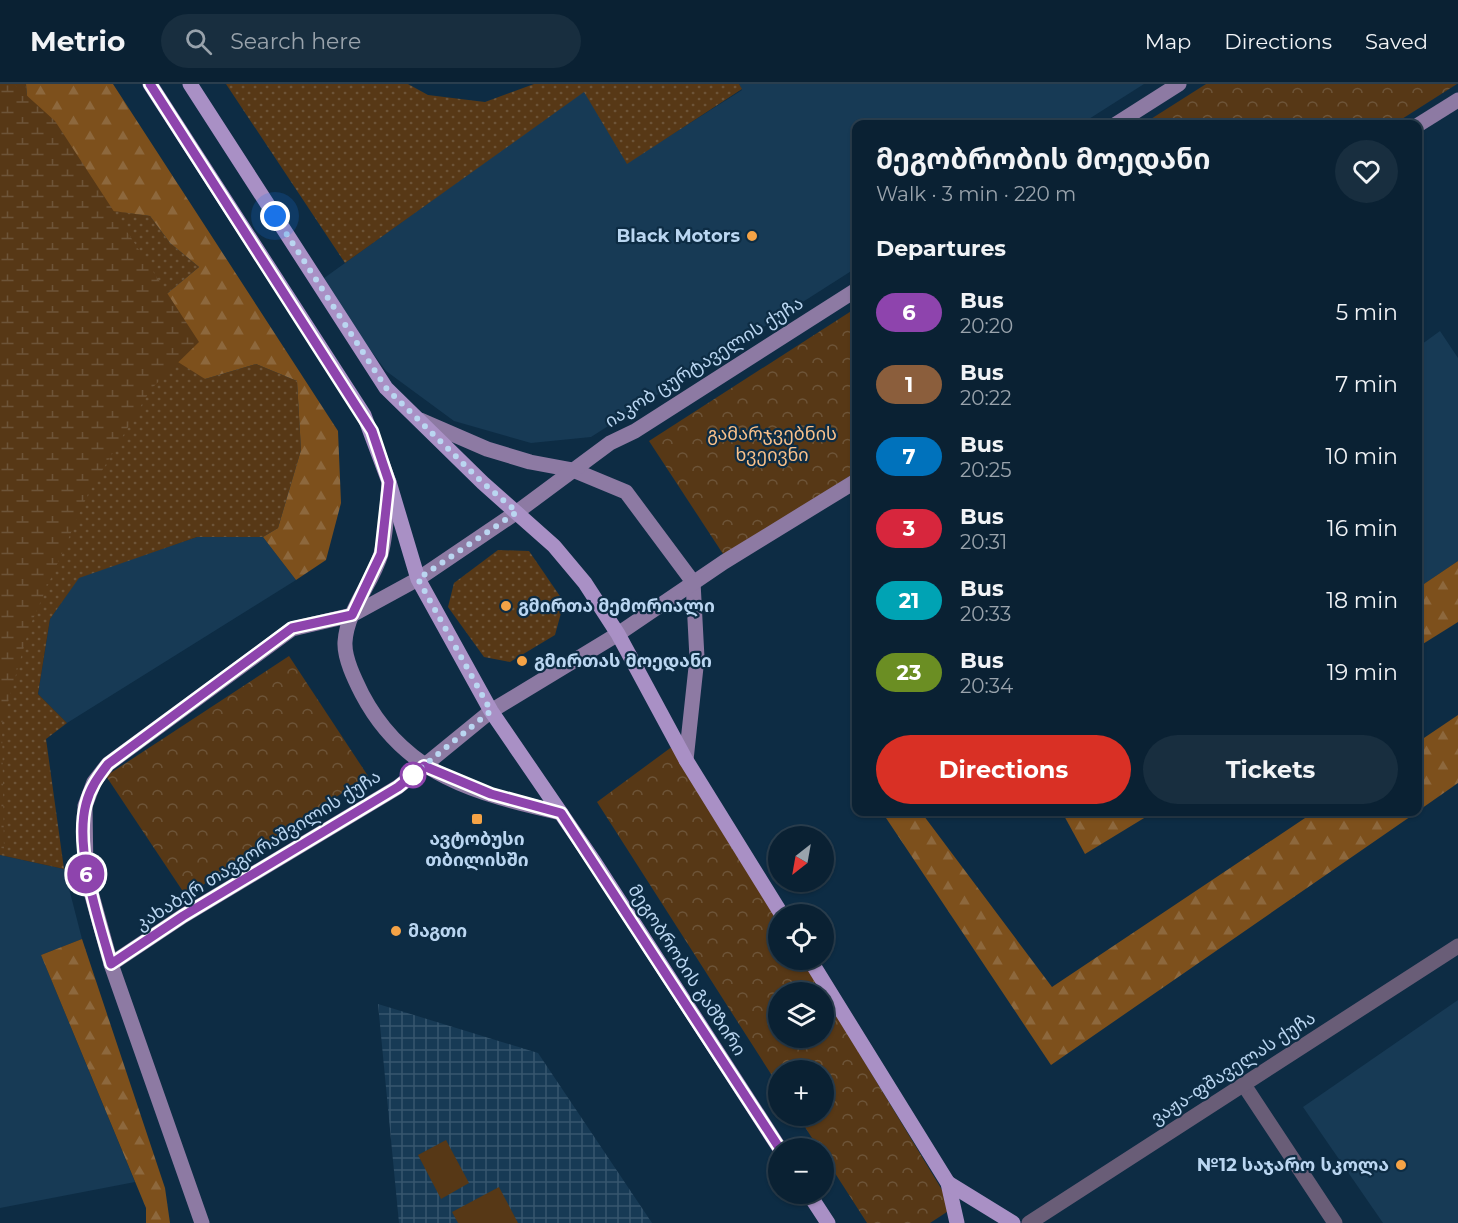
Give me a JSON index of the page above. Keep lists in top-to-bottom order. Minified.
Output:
{"streets":{"main road":["იაკობ ცურტაველის ქუჩა","კახაბერ თავგორაშვილის ქუჩა","მეგობრობის გამზირი"],"street":["ვაჟა-ფშაველას ქუჩა"]},"parks":["გამარჯვებნის ხვეივნი"],"places":{"other":["Black Motors","გმირთა მემორიალი","გმირთას მოედანი","მაგთი","№12 საჯარო სკოლა"],"transit":["ავტობუსი თბილისში"]},"lines":["bus line 6"],"north":"bottom left","page":{"header":"Metrio","search":"Search here","nav":["Map","Directions","Saved"],"on_map":"6","heading":[["მეგობრობის მოედანი","Walk · 3 min · 220 m"],"Departures"],"list":[{"mark":"6","name":"Bus","note":"20:20","value":"5 min"},{"mark":"1","name":"Bus","note":"20:22","value":"7 min"},{"mark":"7","name":"Bus","note":"20:25","value":"10 min"},{"mark":"3","name":"Bus","note":"20:31","value":"16 min"},{"mark":"21","name":"Bus","note":"20:33","value":"18 min"},{"mark":"23","name":"Bus","note":"20:34","value":"19 min"}],"buttons":["Directions","Tickets"],"map_buttons":["+","−"]}}
